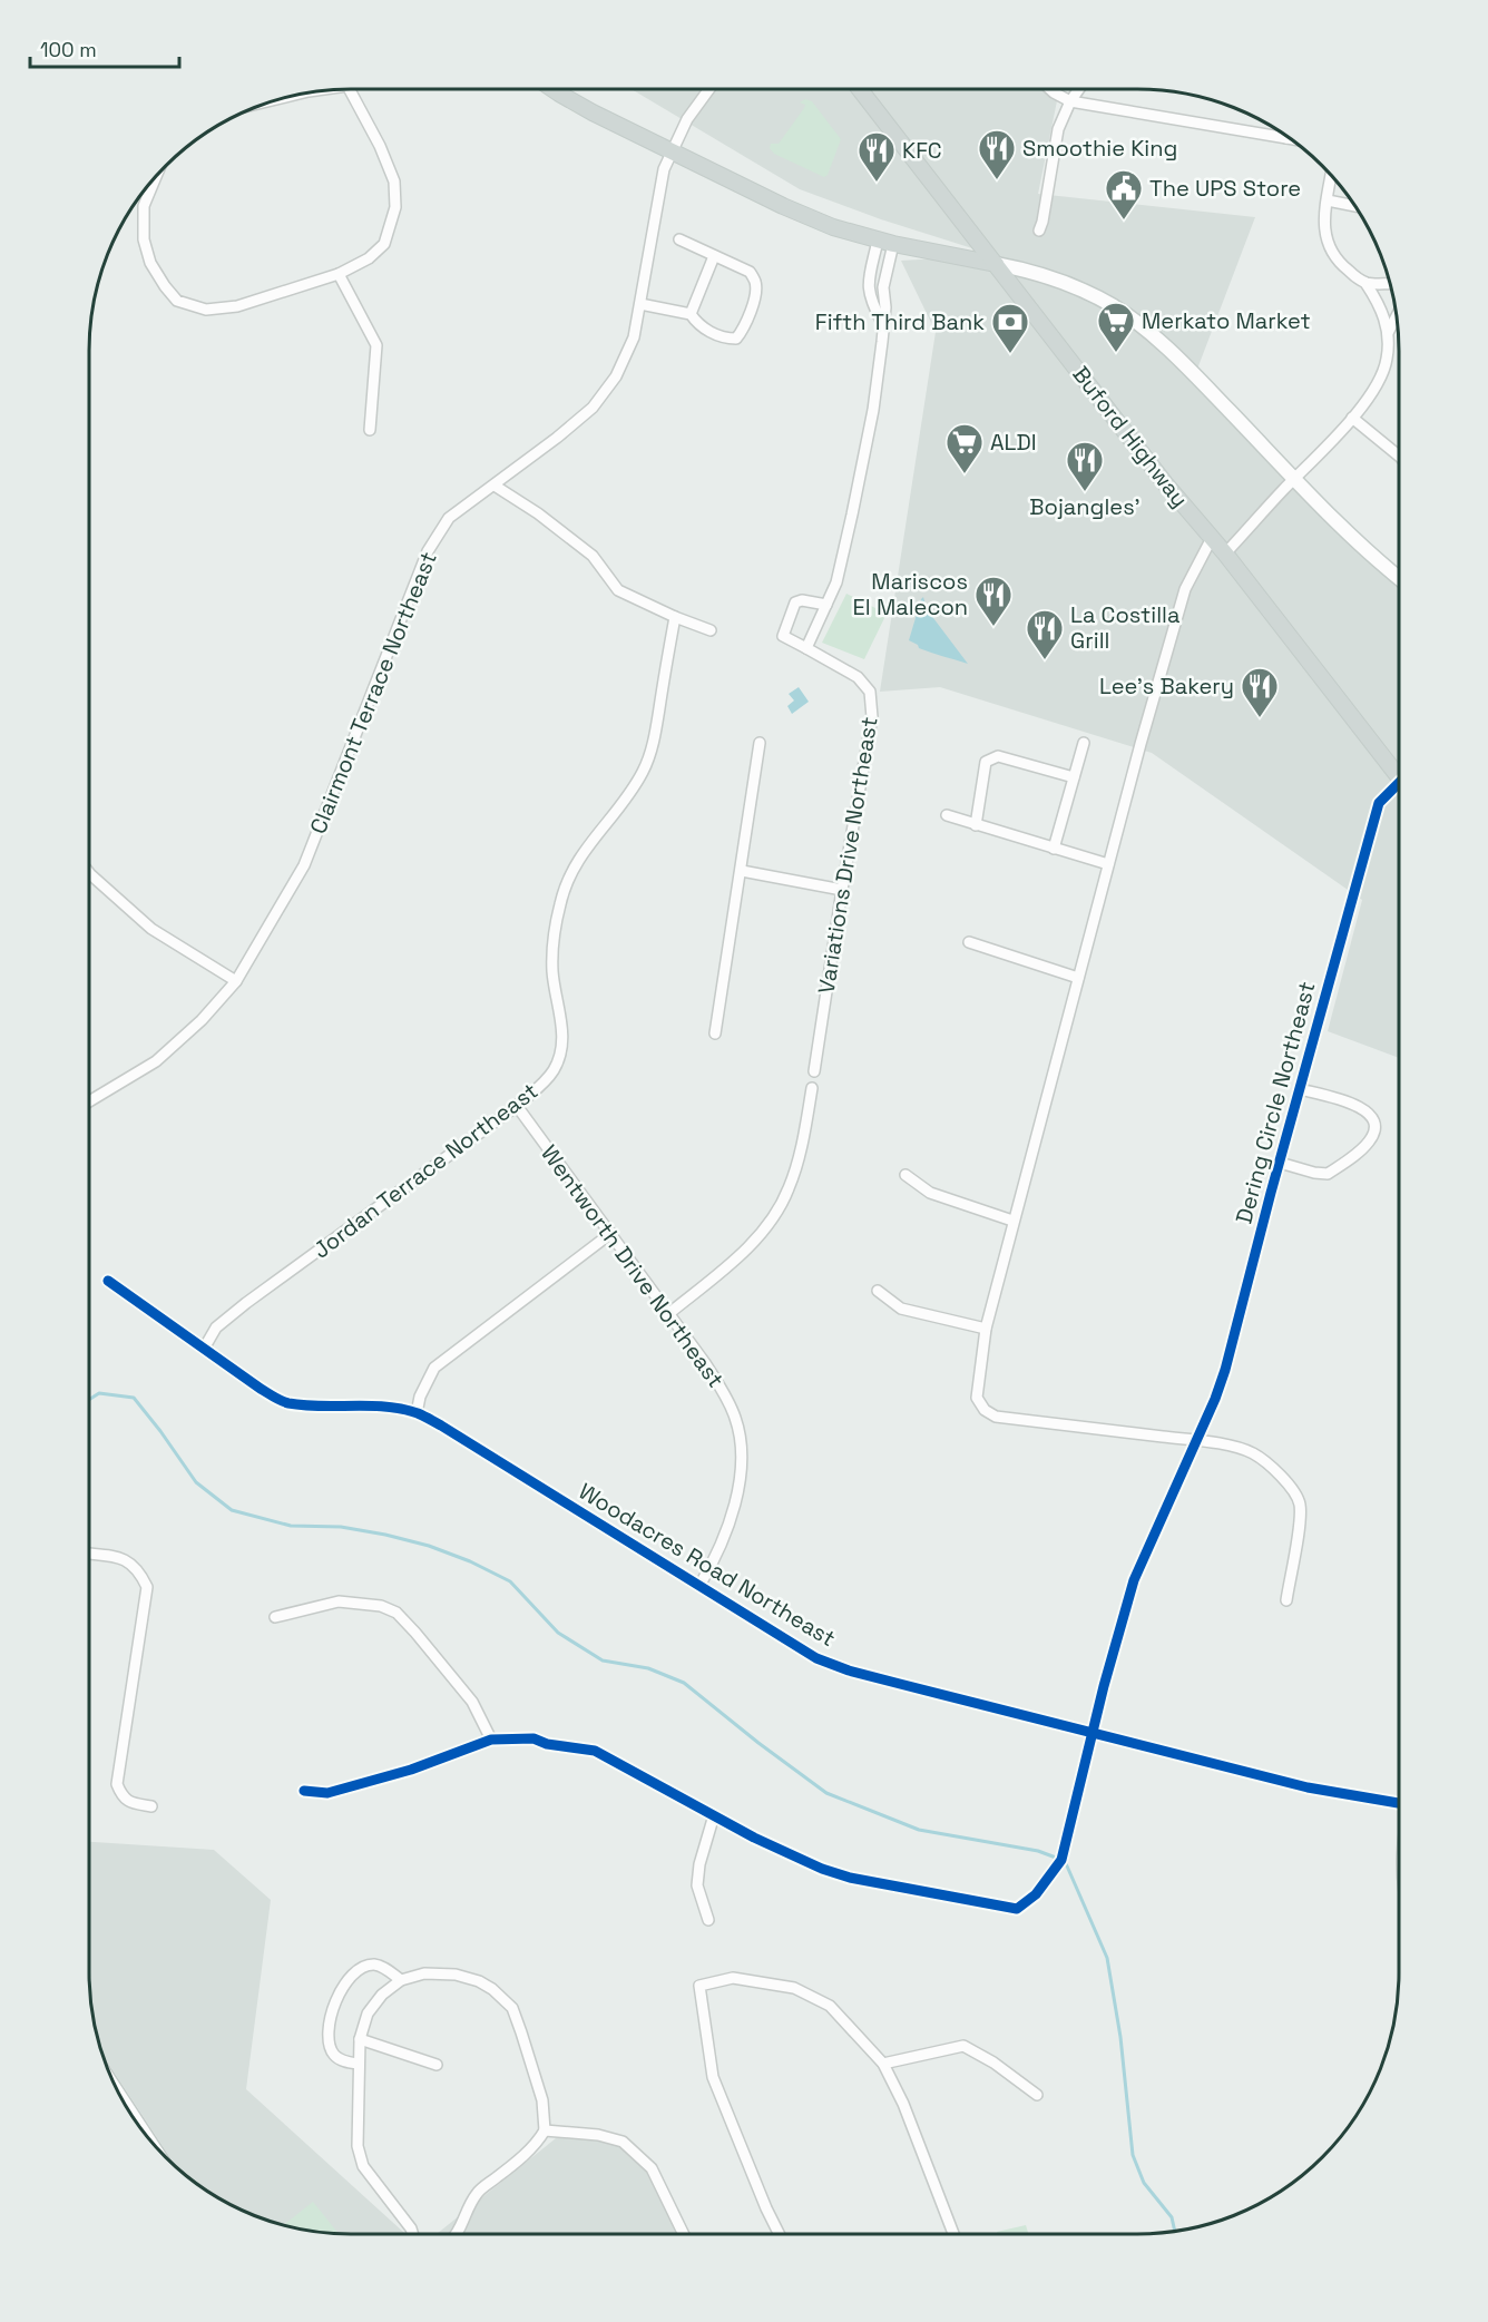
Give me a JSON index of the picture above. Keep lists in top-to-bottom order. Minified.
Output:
{"streets":{"main road":["Buford Highway"],"street":["Clairmont Terrace Northeast","Variations Drive Northeast","Dering Circle Northeast","Jordan Terrace Northeast","Wentworth Drive Northeast","Woodacres Road Northeast"]},"crossings":[["Dering Circle Northeast","Woodacres Road Northeast"],["Jordan Terrace Northeast","Wentworth Drive Northeast"],["Jordan Terrace Northeast","Woodacres Road Northeast"],["Wentworth Drive Northeast","Woodacres Road Northeast"]],"places":{"restaurant":["Smoothie King","KFC","Bojangles'","Mariscos El Malecon","La Costilla Grill","Lee's Bakery"],"public building":["The UPS Store"],"supermarket":["Merkato Market","ALDI"],"bank":["Fifth Third Bank"]},"scale_bar":"100 m"}
